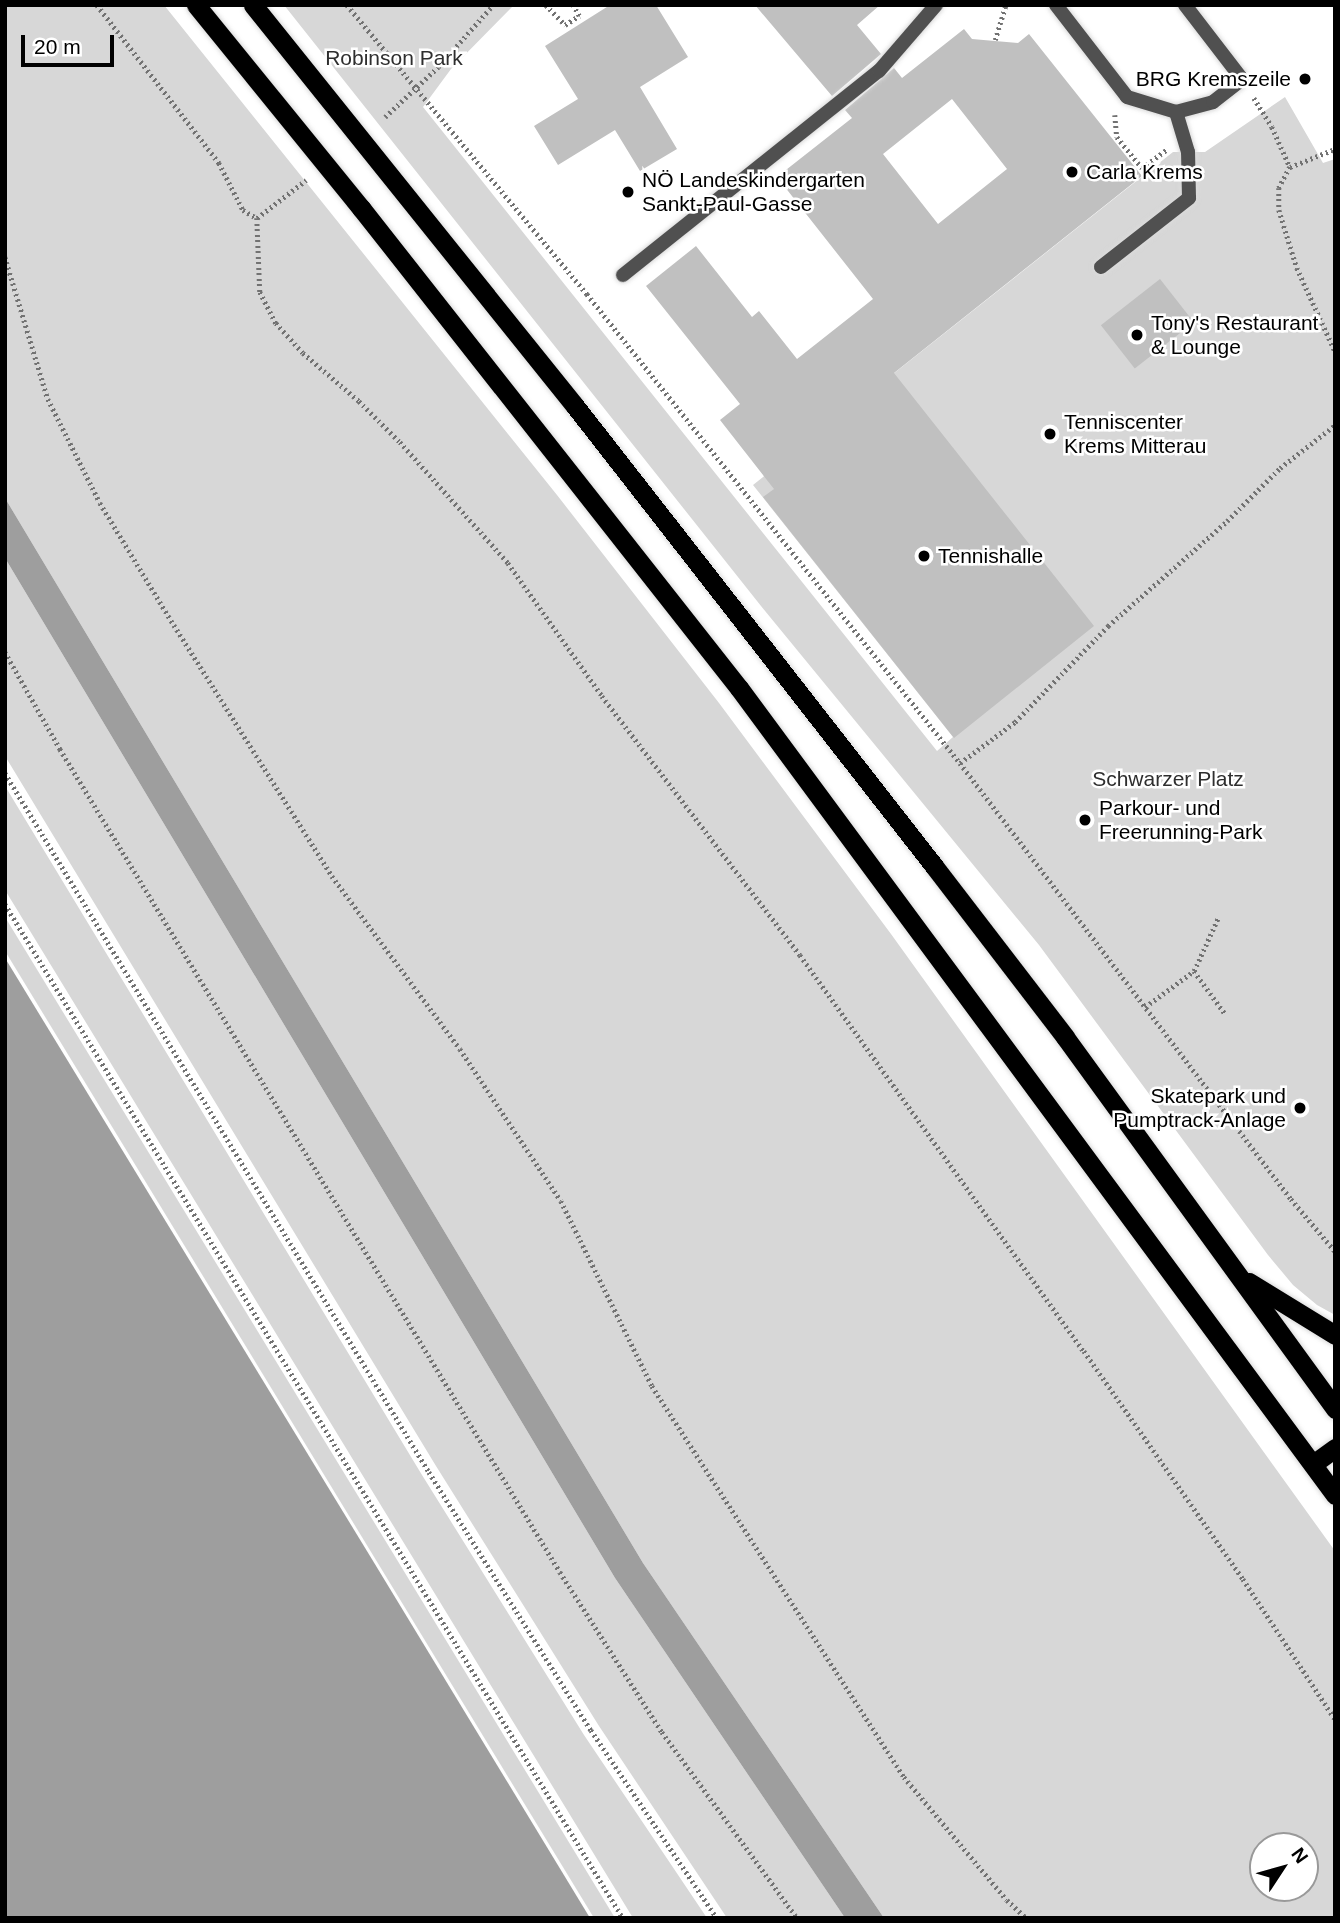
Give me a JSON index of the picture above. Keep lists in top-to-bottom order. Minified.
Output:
{"parks":["Robinson Park","Schwarzer Platz"],"places":["BRG Kremszeile","Carla Krems","NÖ Landeskindergarten Sankt-Paul-Gasse","Tony's Restaurant & Lounge","Tenniscenter Krems Mitterau","Tennishalle","Parkour- und Freerunning-Park","Skatepark und Pumptrack-Anlage"],"scale_bar":"20 m","north":"top right"}
